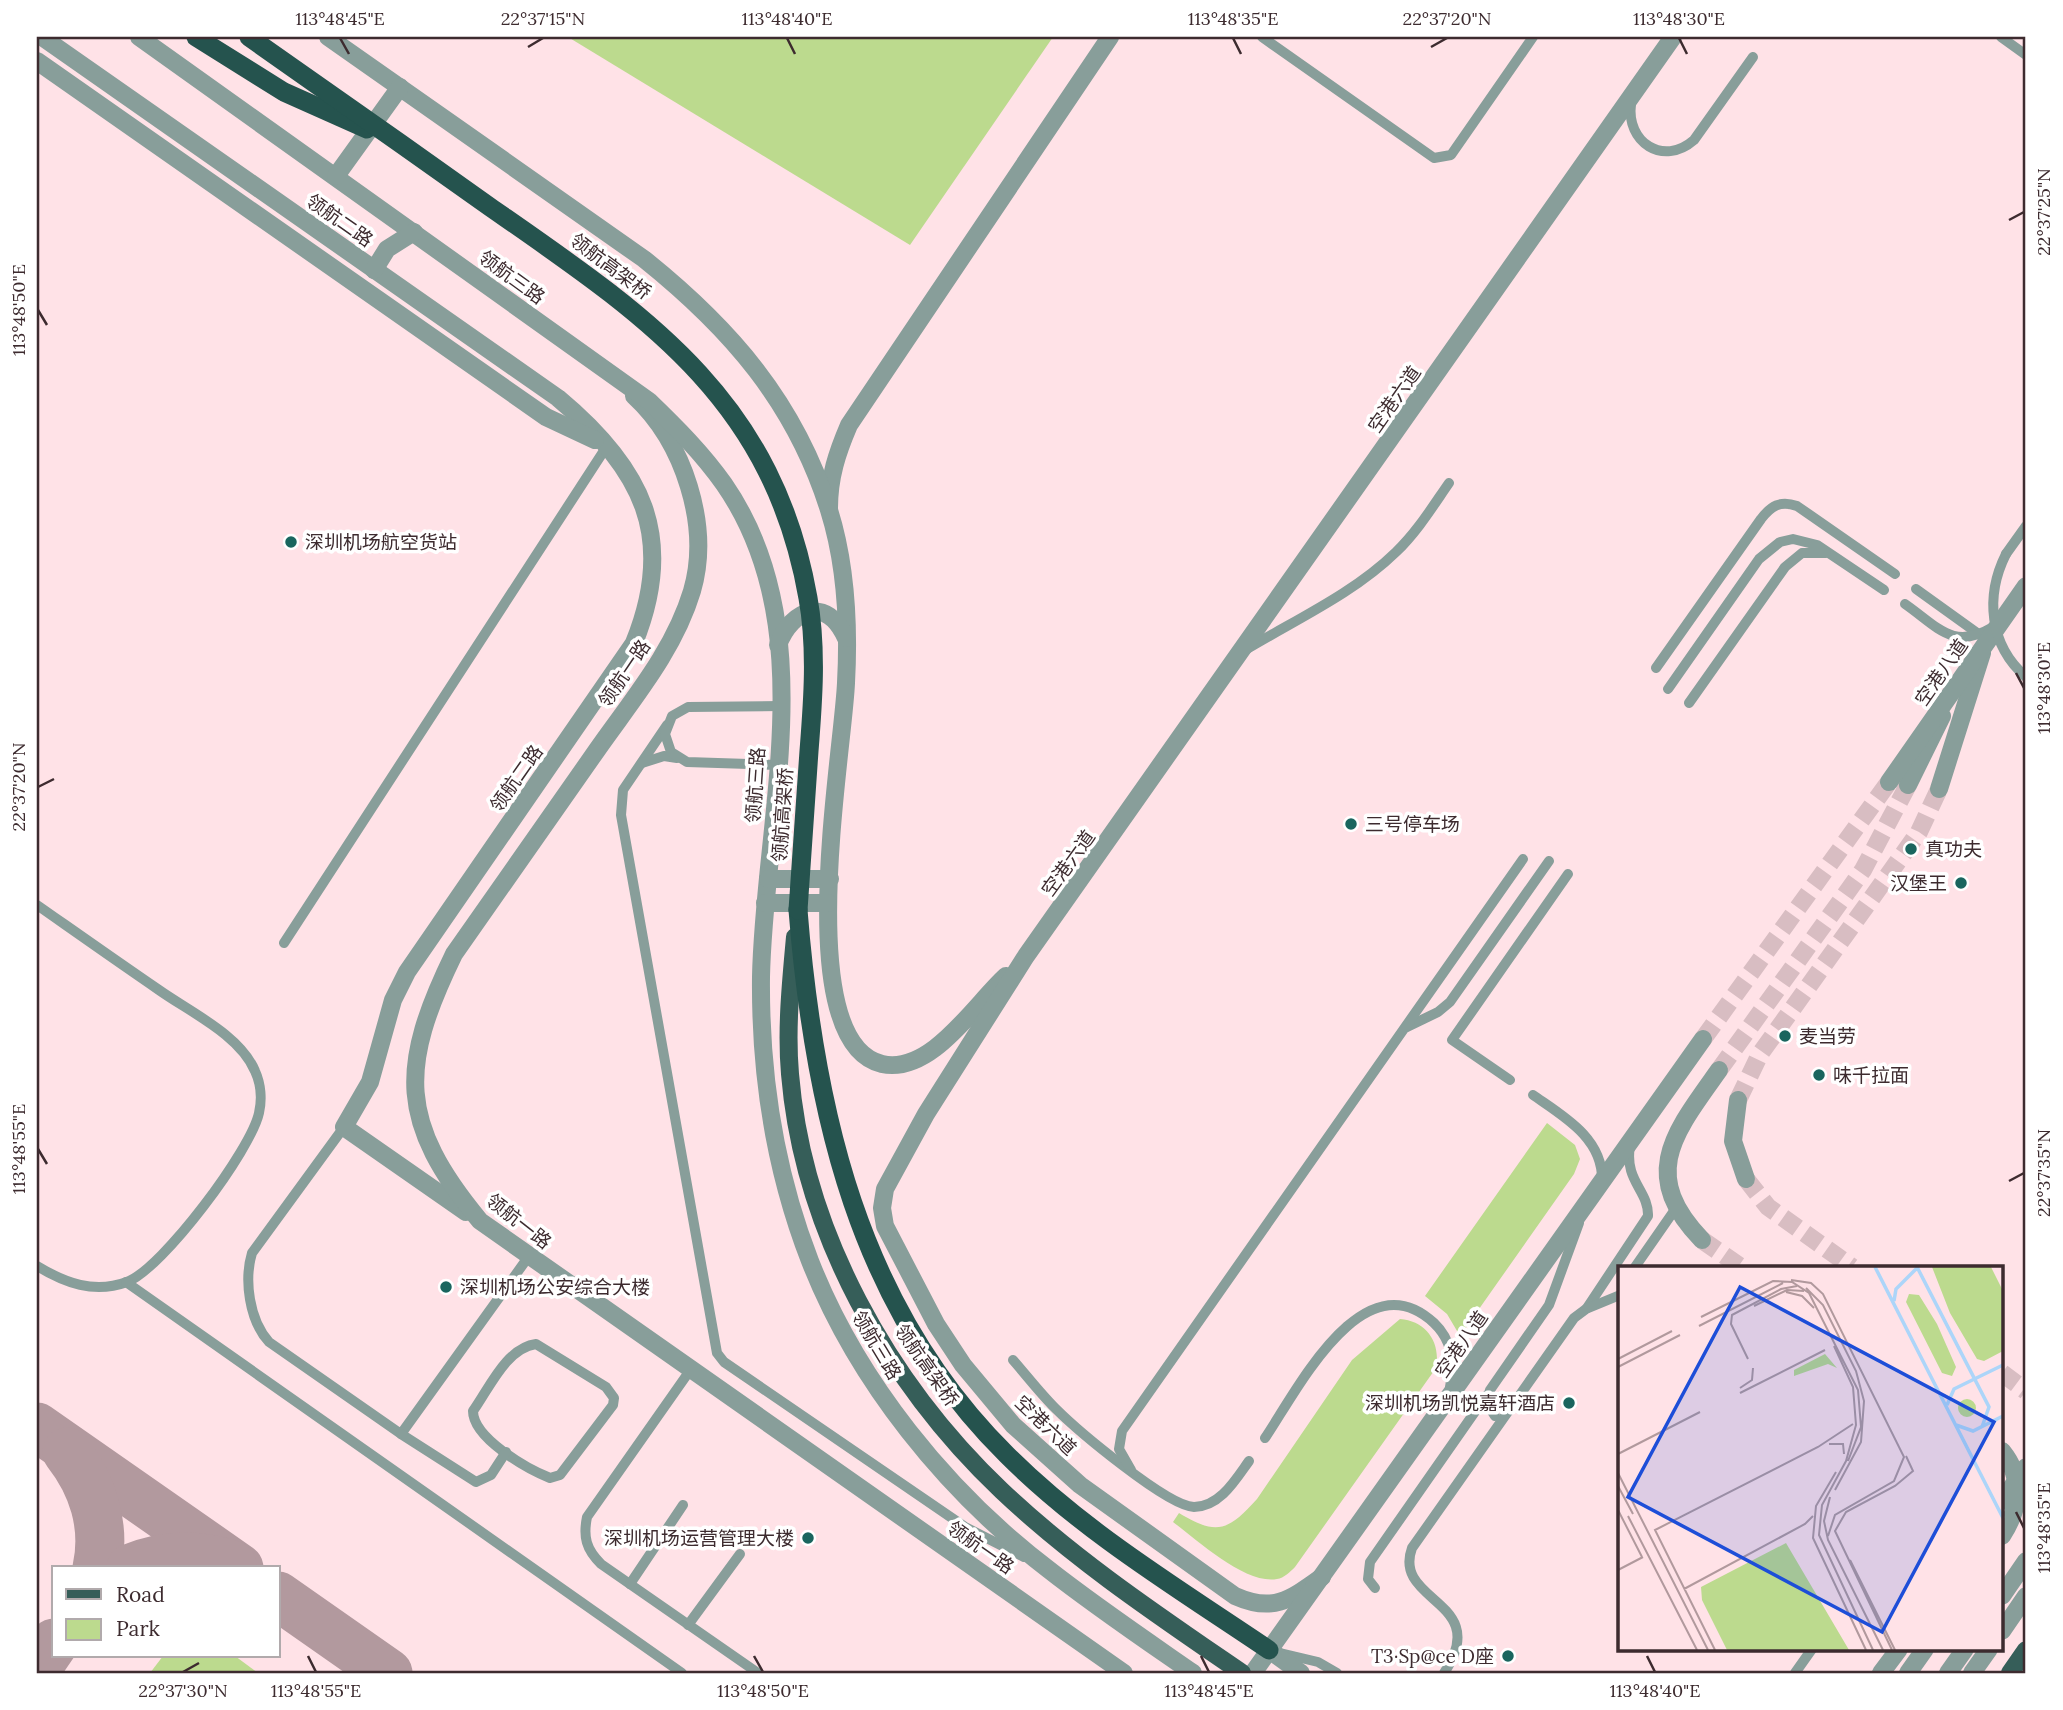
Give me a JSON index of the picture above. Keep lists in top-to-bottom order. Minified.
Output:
{"streets":{"highway":["领航高架桥"],"street":["领航二路","领航三路","空港六道","空港八道","领航一路"]},"crossings":[["领航三路","领航一路"],["空港六道","空港八道"]],"places":["深圳机场航空货站","三号停车场","真功夫","汉堡王","麦当劳","味千拉面","深圳机场公安综合大楼","深圳机场凯悦嘉轩酒店","深圳机场运营管理大楼","T3·Sp@ce D座"],"legend":["Road","Park"],"coordinates":["113°48'45\"E","22°37'15\"N","113°48'40\"E","113°48'35\"E","22°37'20\"N","113°48'30\"E","22°37'25\"N","113°48'50\"E","113°48'55\"E","22°37'35\"N","22°37'30\"N"]}
